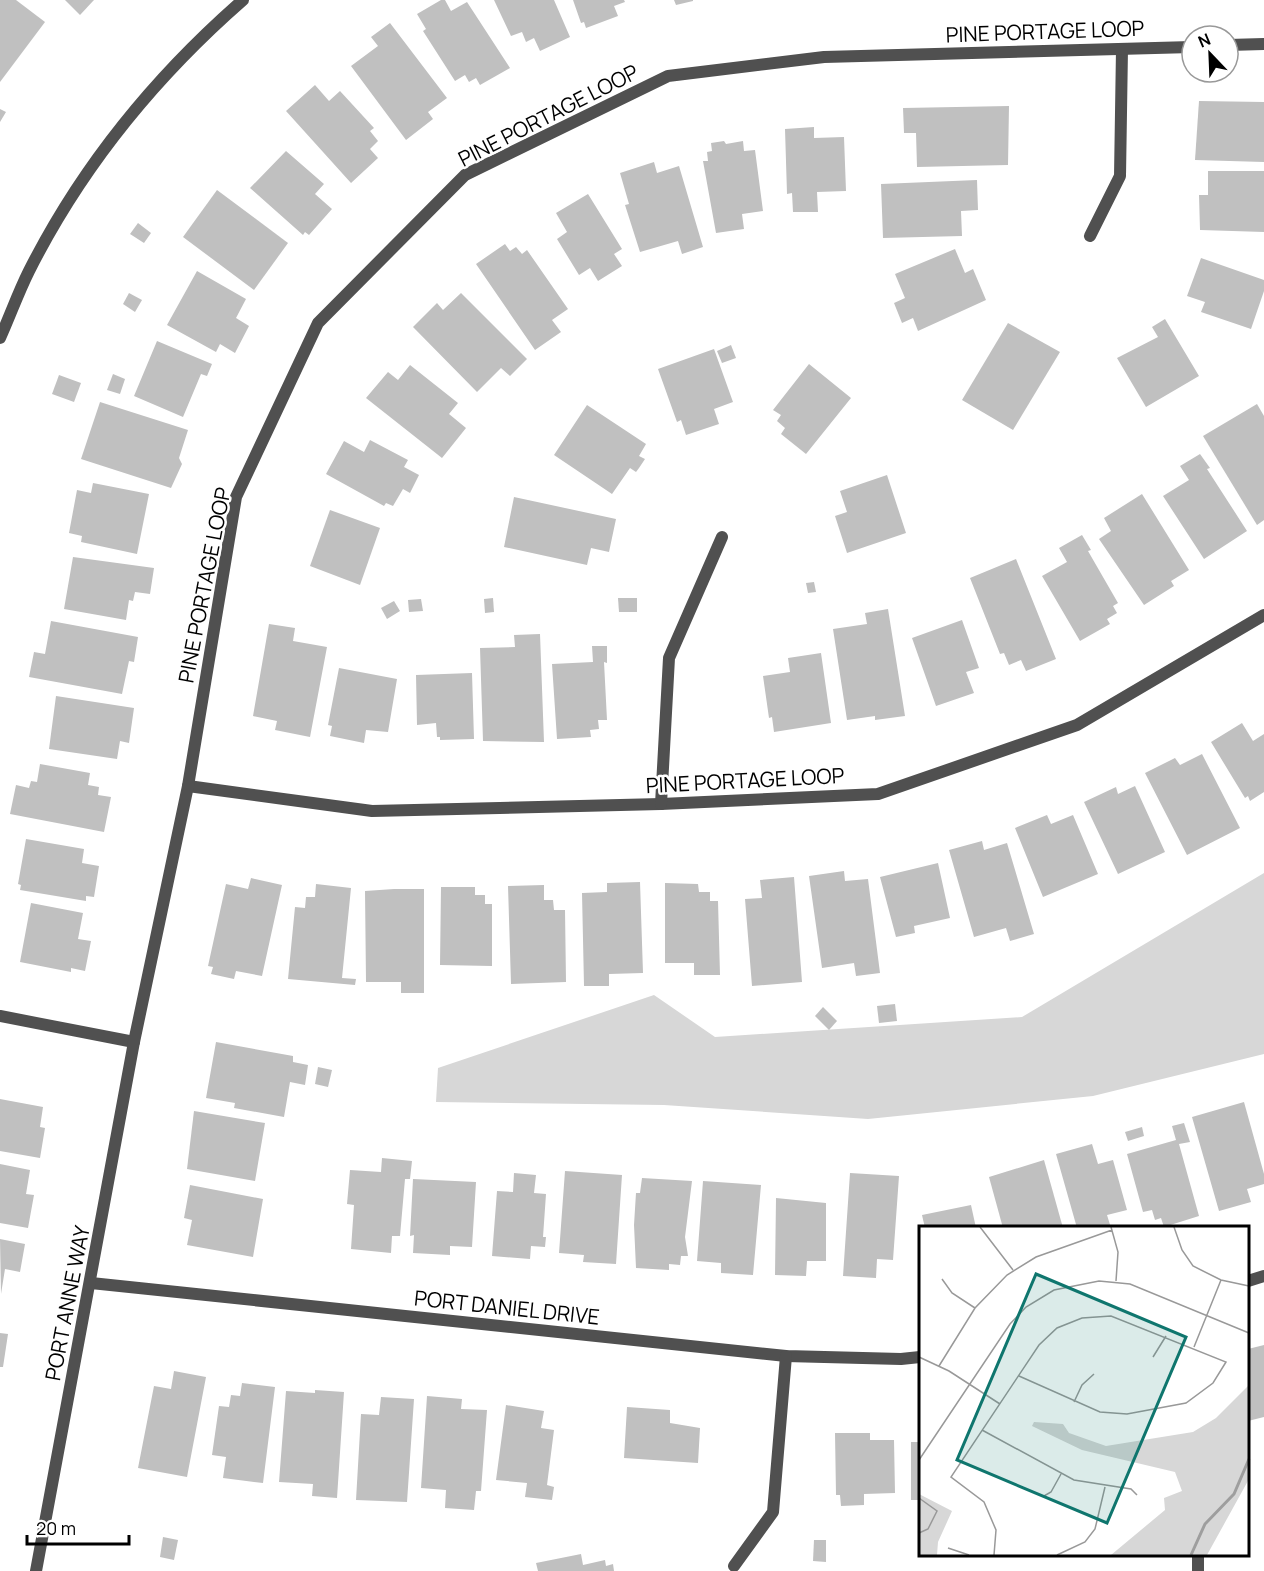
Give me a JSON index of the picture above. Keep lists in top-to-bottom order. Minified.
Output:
{"streets":{"street":["PINE PORTAGE LOOP","PORT ANNE WAY","PORT DANIEL DRIVE"]},"crossings":[["PINE PORTAGE LOOP","PORT ANNE WAY"],["PORT ANNE WAY","PORT DANIEL DRIVE"]],"scale_bar":"20 m","north":"top left"}
